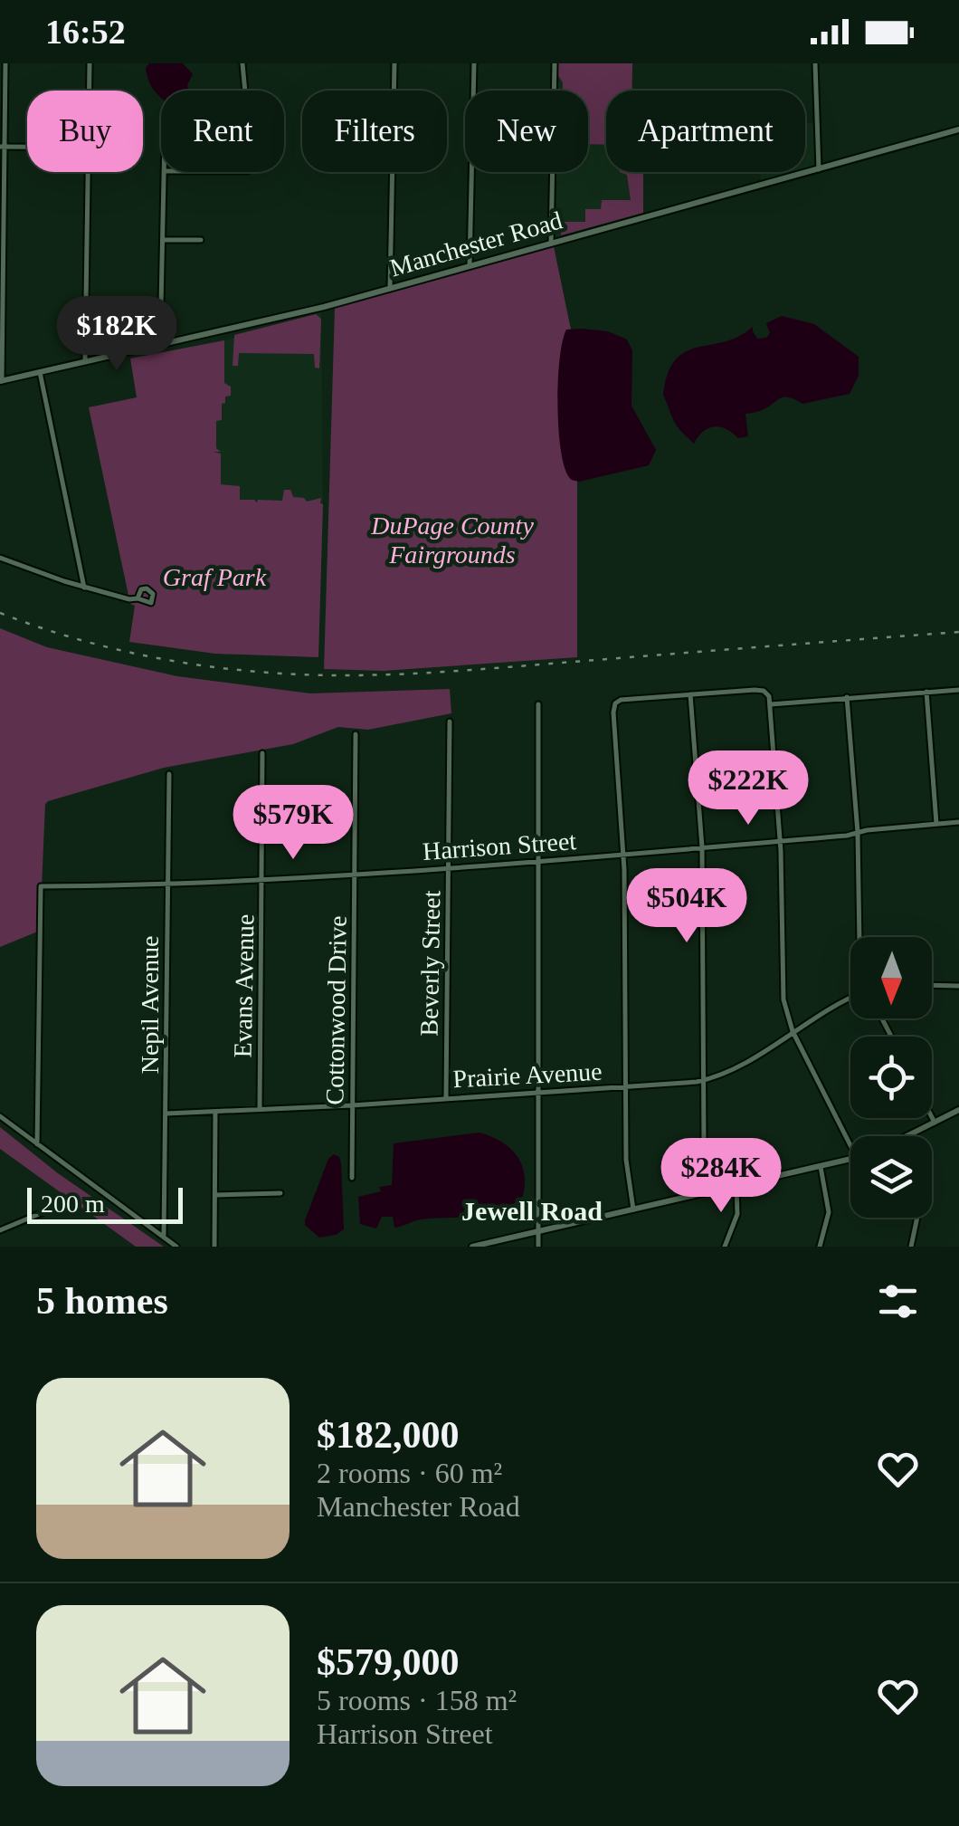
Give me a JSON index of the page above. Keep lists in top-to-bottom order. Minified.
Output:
{"streets":{"street":["Manchester Road","Harrison Street","Beverly Street","Evans Avenue","Nepil Avenue","Cottonwood Drive","Prairie Avenue"]},"crossings":[["Harrison Street","Beverly Street"],["Harrison Street","Evans Avenue"],["Harrison Street","Nepil Avenue"],["Harrison Street","Cottonwood Drive"],["Beverly Street","Prairie Avenue"],["Evans Avenue","Prairie Avenue"],["Nepil Avenue","Prairie Avenue"],["Cottonwood Drive","Prairie Avenue"]],"districts":["Jewell Road"],"parks":["DuPage County Fairgrounds","Graf Park"],"scale_bar":"200 m","north":"bottom","page":{"status":"16:52","chip":["Buy","Rent","Filters","New","Apartment"],"price":["$182K","$222K","$579K","$504K","$284K"],"scale":"200 m","heading":"5 homes","list":[{"name":"$182,000","note":"2 rooms · 60 m² · Manchester Road"},{"name":"$579,000","note":"5 rooms · 158 m² · Harrison Street"}]}}
